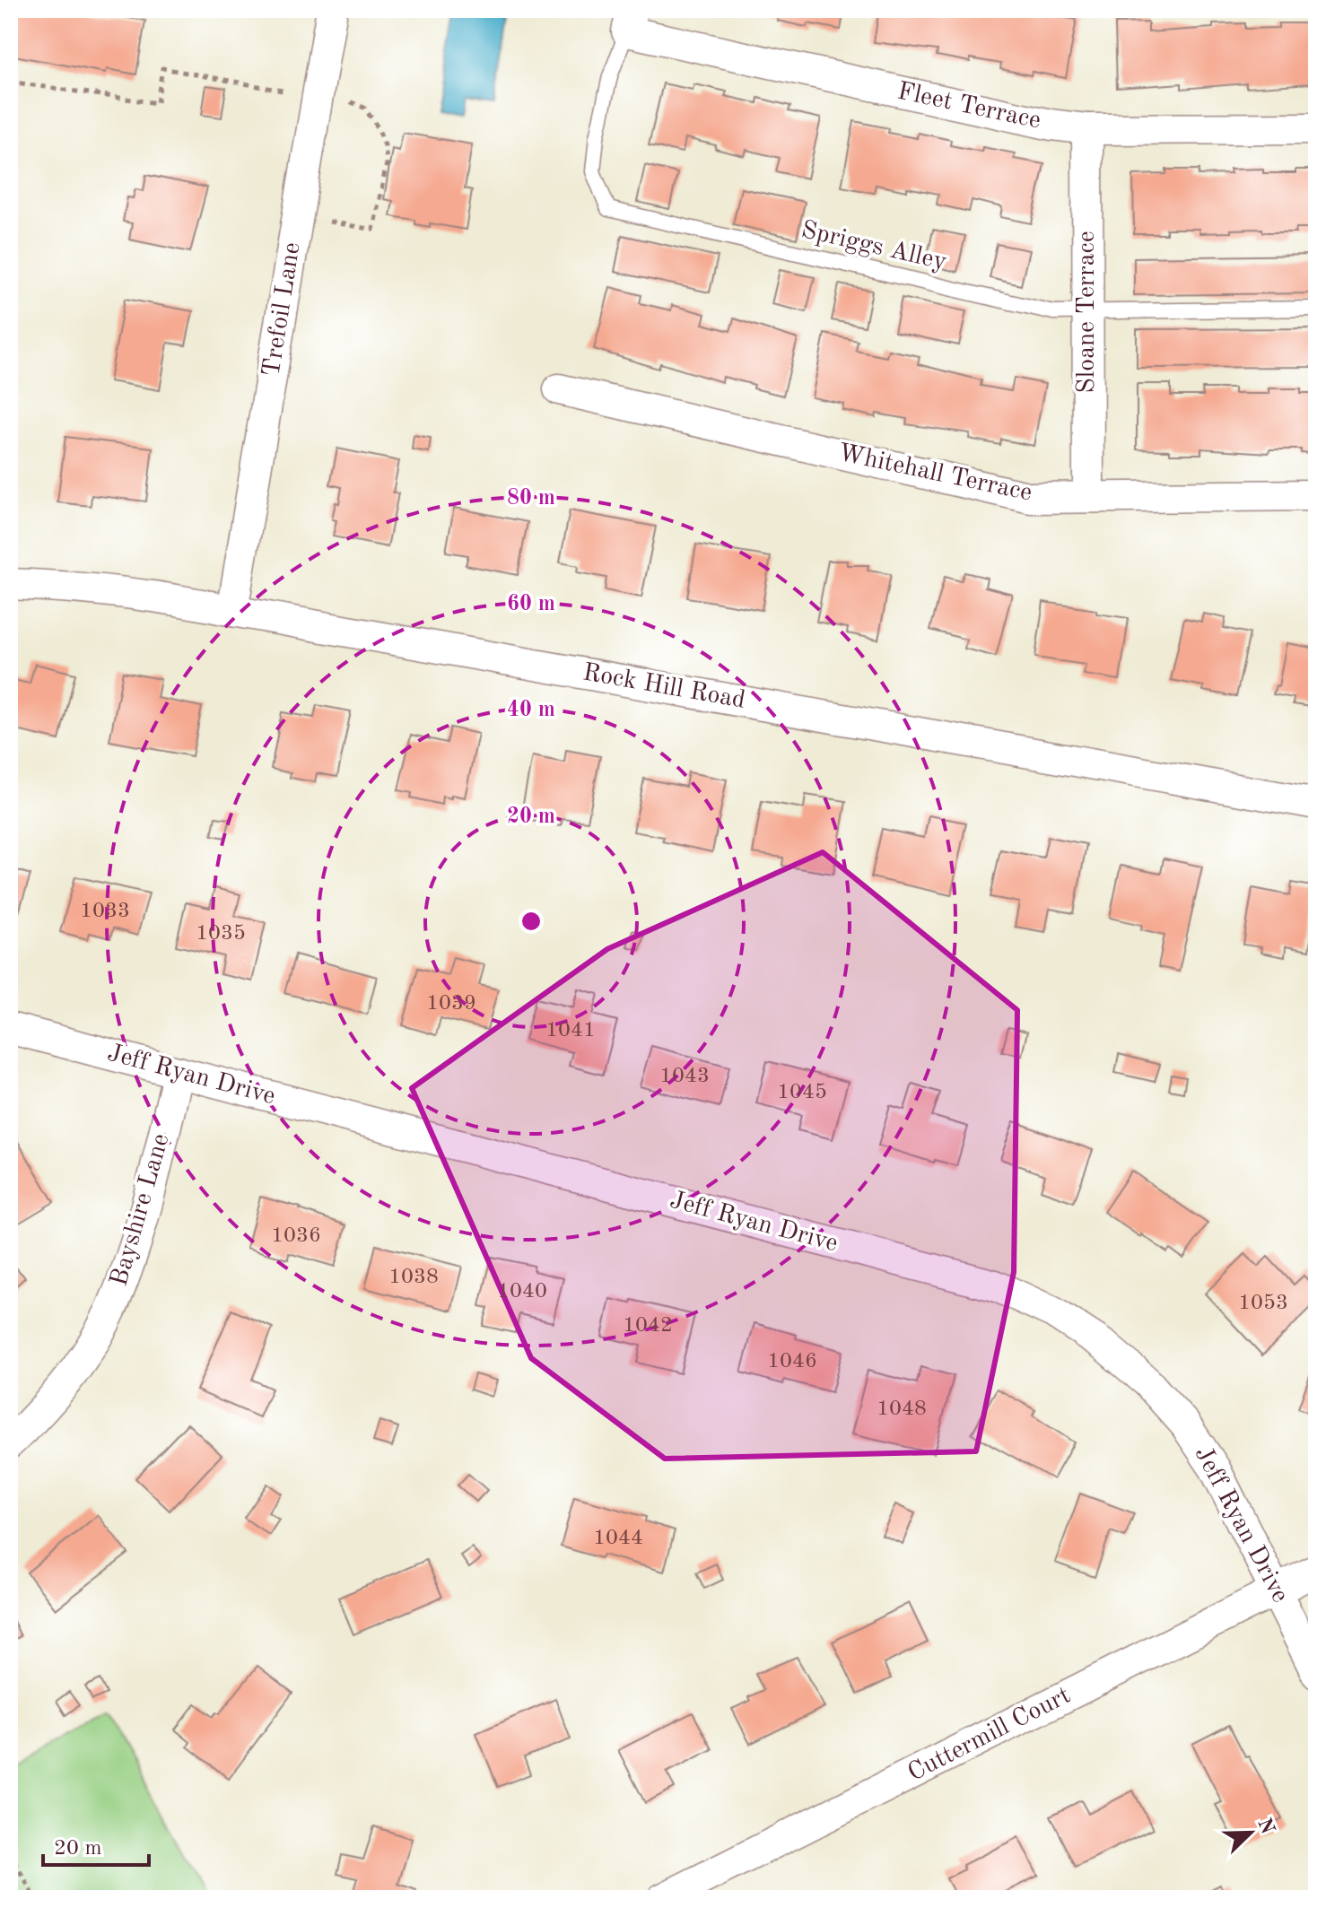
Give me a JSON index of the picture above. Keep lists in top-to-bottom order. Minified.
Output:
{"streets":{"street":["Fleet Terrace","Trefoil Lane","Sloane Terrace","Whitehall Terrace","Rock Hill Road","Jeff Ryan Drive","Bayshire Lane","Cuttermill Court"],"lane":["Spriggs Alley"]},"crossings":[["Fleet Terrace","Spriggs Alley"],["Fleet Terrace","Sloane Terrace"],["Spriggs Alley","Sloane Terrace"],["Trefoil Lane","Rock Hill Road"],["Sloane Terrace","Whitehall Terrace"],["Jeff Ryan Drive","Bayshire Lane"],["Jeff Ryan Drive","Cuttermill Court"]],"house_numbers":["1033","1035","1039","1041","1043","1045","1036","1038","1040","1053","1042","1046","1048","1044"],"scale_bar":"20 m","north":"top right","rings":["80 m","60 m","40 m","20 m"]}
